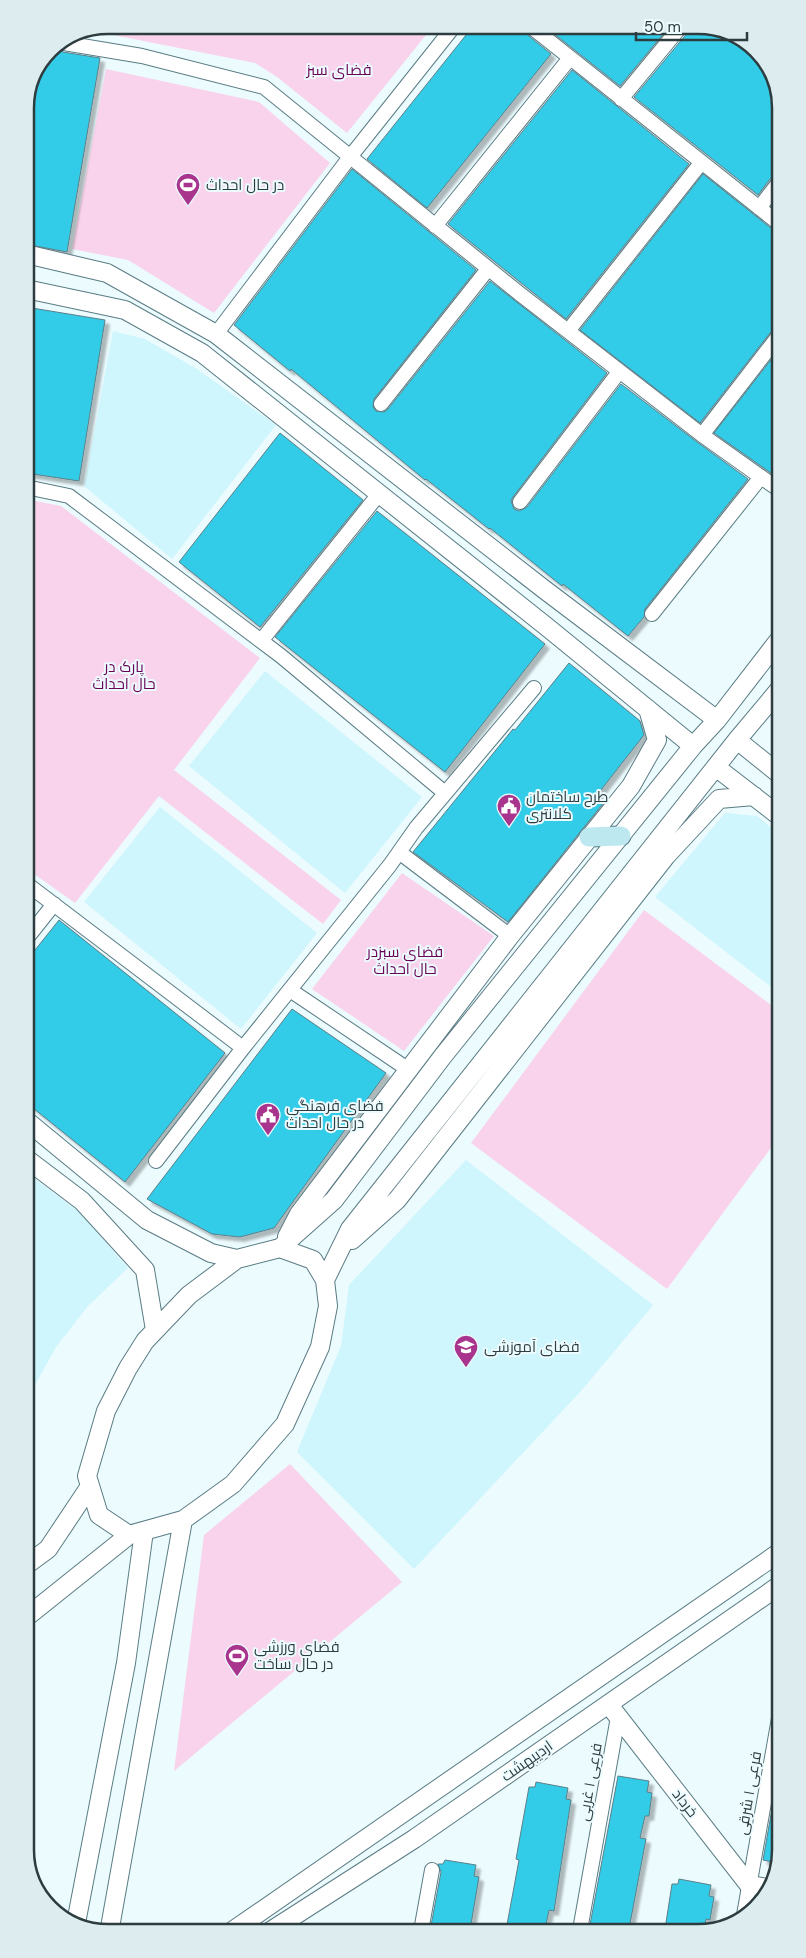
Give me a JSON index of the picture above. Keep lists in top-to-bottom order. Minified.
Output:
{"streets":{"street":["اردیبهشت","فرعی ۱ غربی","فرعی ۱ شرقی","خرداد"]},"crossings":[["اردیبهشت","فرعی ۱ غربی"],["اردیبهشت","خرداد"],["فرعی ۱ غربی","خرداد"],["فرعی ۱ شرقی","خرداد"]],"parks":["فضای سبز","پارک در حال احداث","فضای سبزدر حال احداث"],"places":{"sports":["در حال احداث","فضای ورزشی در حال ساخت"],"public building":["طرح ساختمان کلانتری","فضای فرهنگی در حال احداث"],"school or university":["فضای آموزشی"]},"scale_bar":"50 m"}
